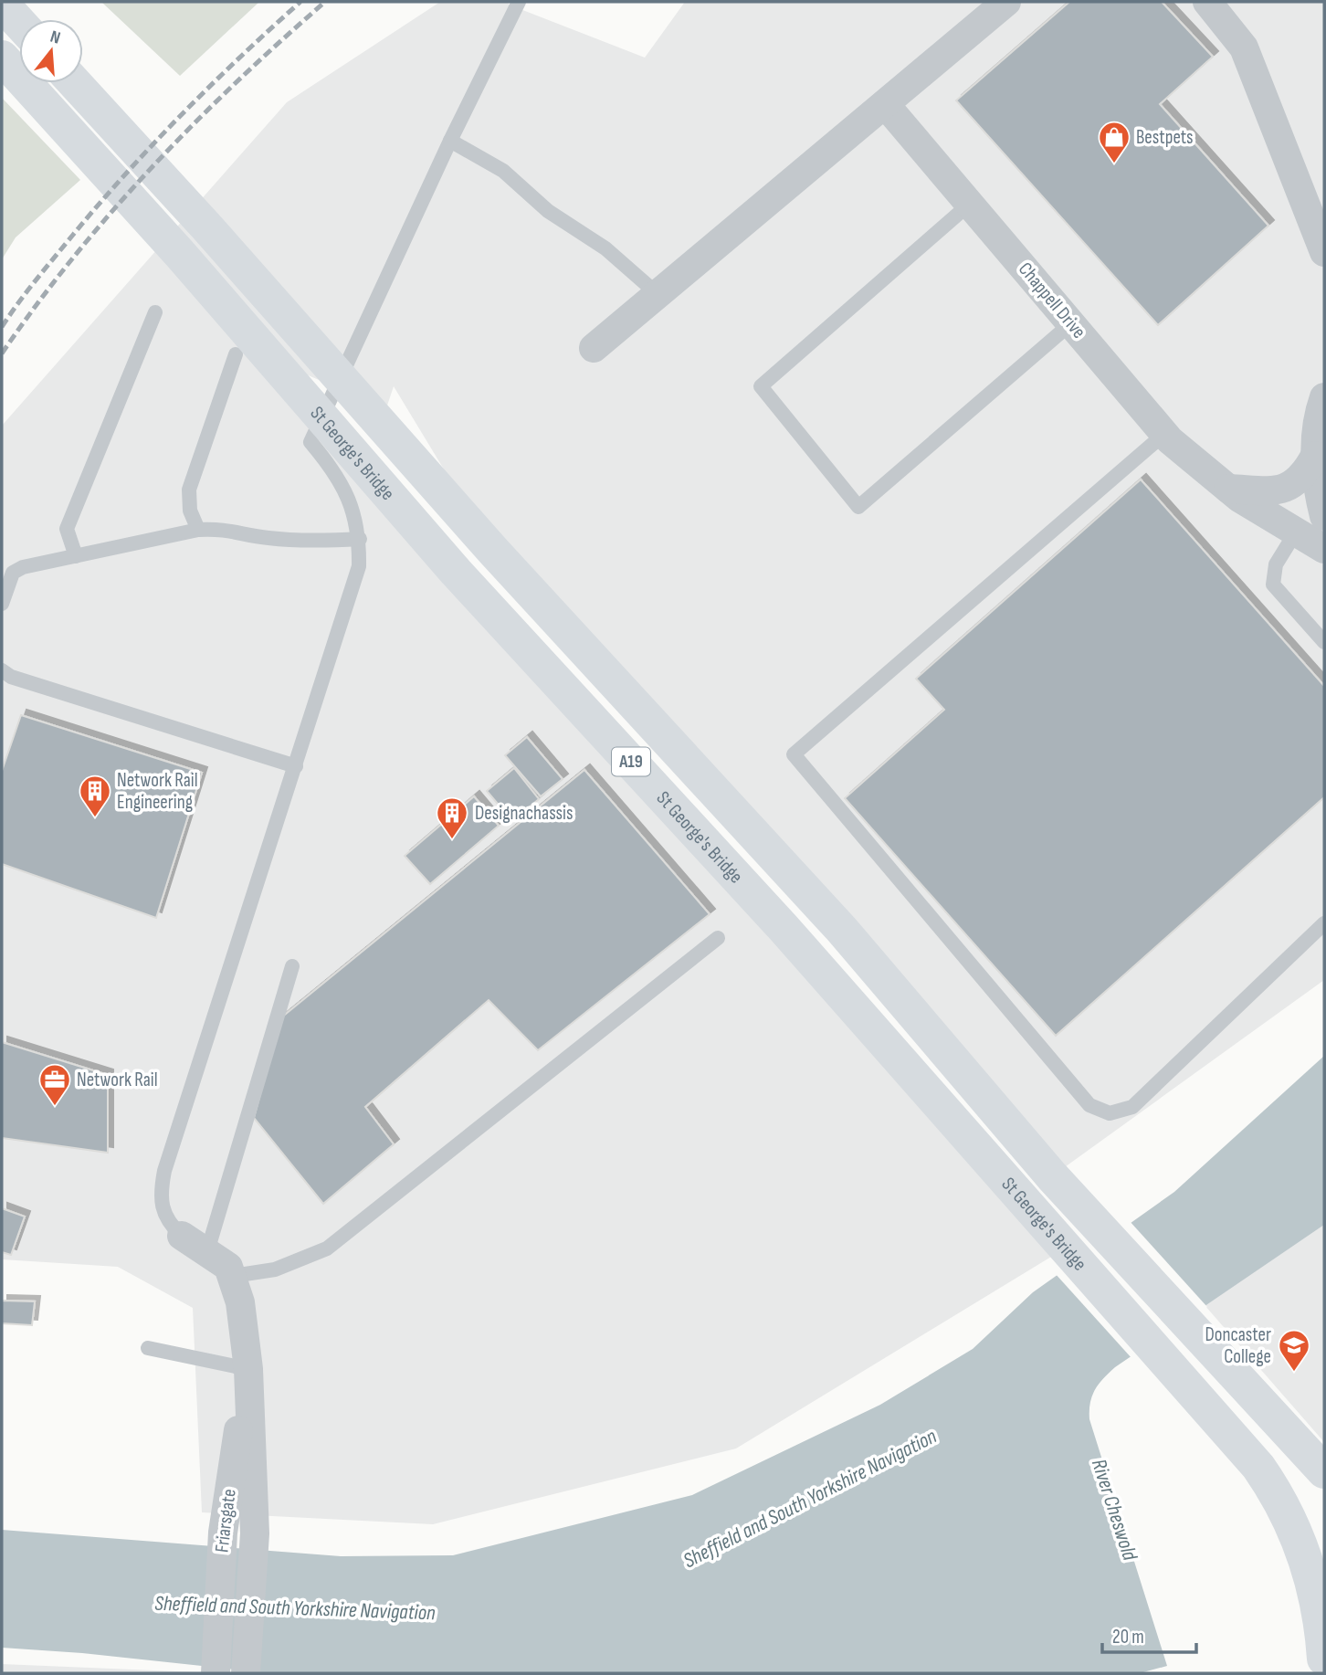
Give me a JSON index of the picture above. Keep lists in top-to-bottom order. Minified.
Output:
{"streets":{"highway":["St George's Bridge","A19"],"street":["Chappell Drive","Friarsgate"]},"water":["Sheffield and South Yorkshire Navigation","River Cheswold"],"places":{"shop":["Bestpets"],"building":["Network Rail Engineering","Designachassis"],"office":["Network Rail"],"school or university":["Doncaster College"]},"scale_bar":"20 m","north":"top"}
